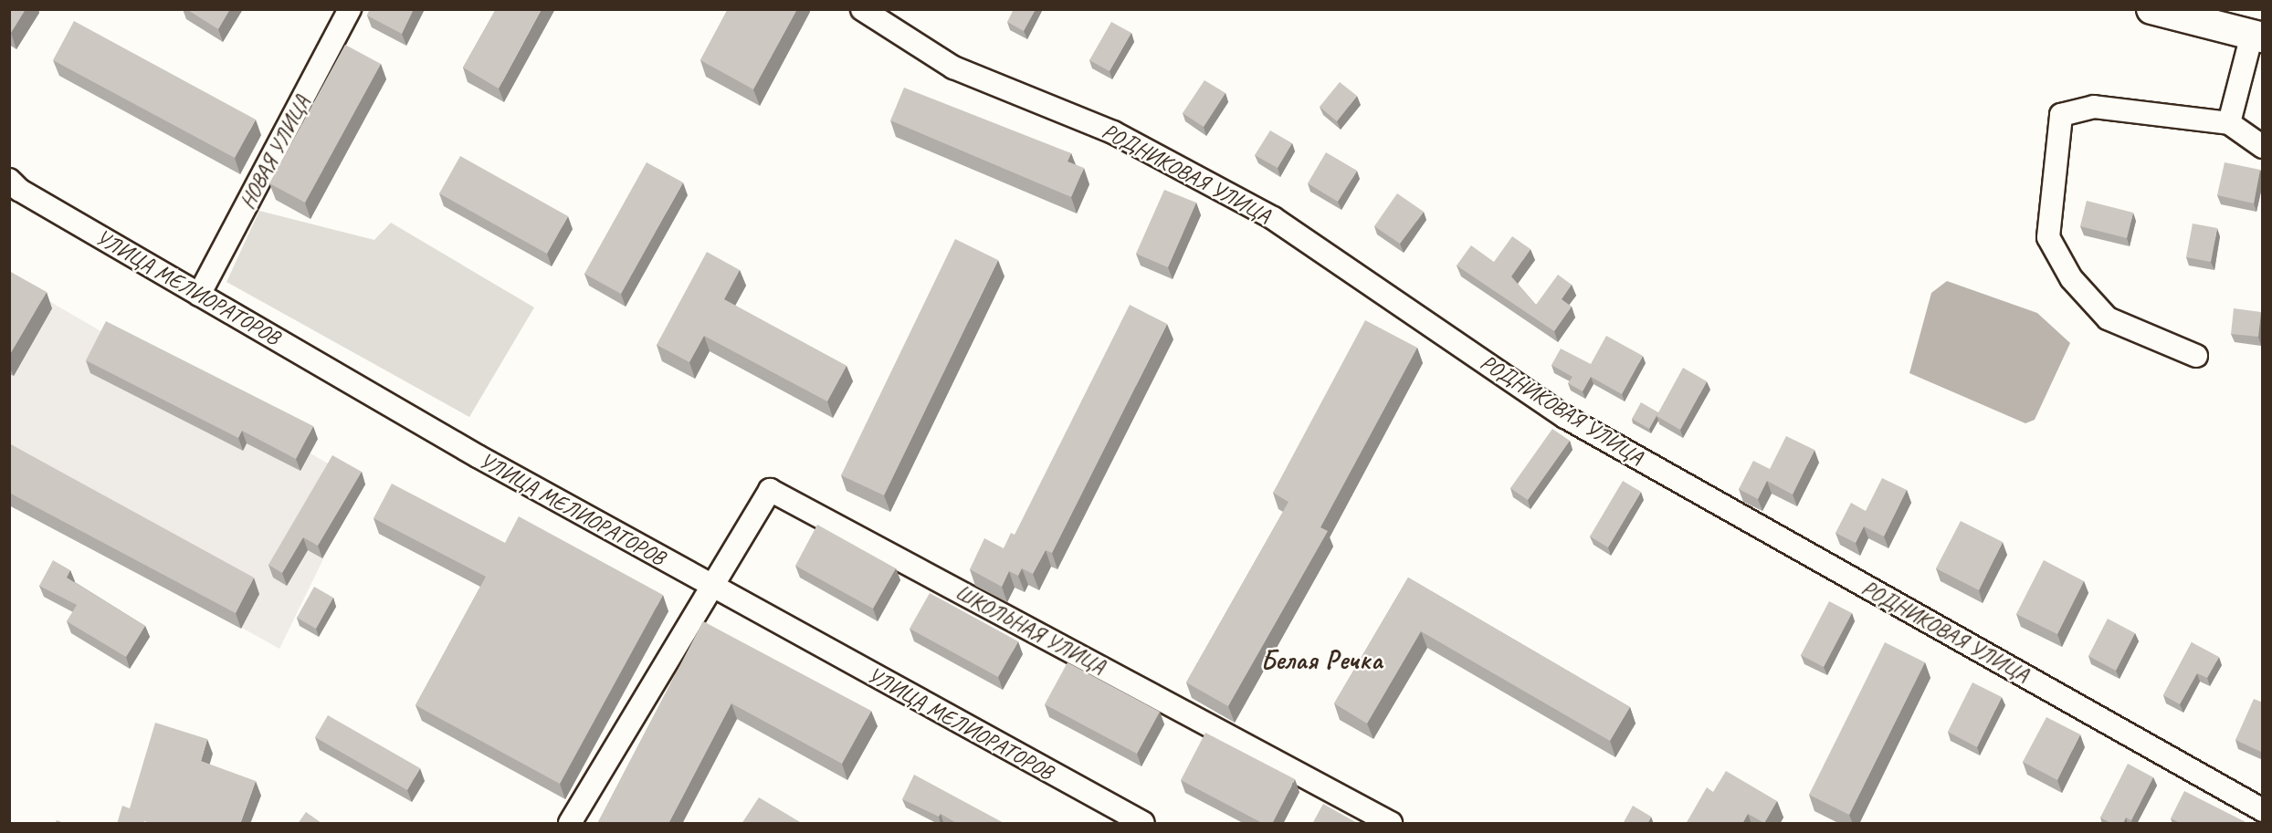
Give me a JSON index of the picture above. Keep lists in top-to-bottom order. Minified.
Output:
{"streets":{"street":["НОВАЯ УЛИЦА","РОДНИКОВАЯ УЛИЦА","УЛИЦА МЕЛИОРАТОРОВ","ШКОЛЬНАЯ УЛИЦА"]},"crossings":[["НОВАЯ УЛИЦА","УЛИЦА МЕЛИОРАТОРОВ"],["УЛИЦА МЕЛИОРАТОРОВ","ШКОЛЬНАЯ УЛИЦА"]],"districts":["Белая Речка"]}
